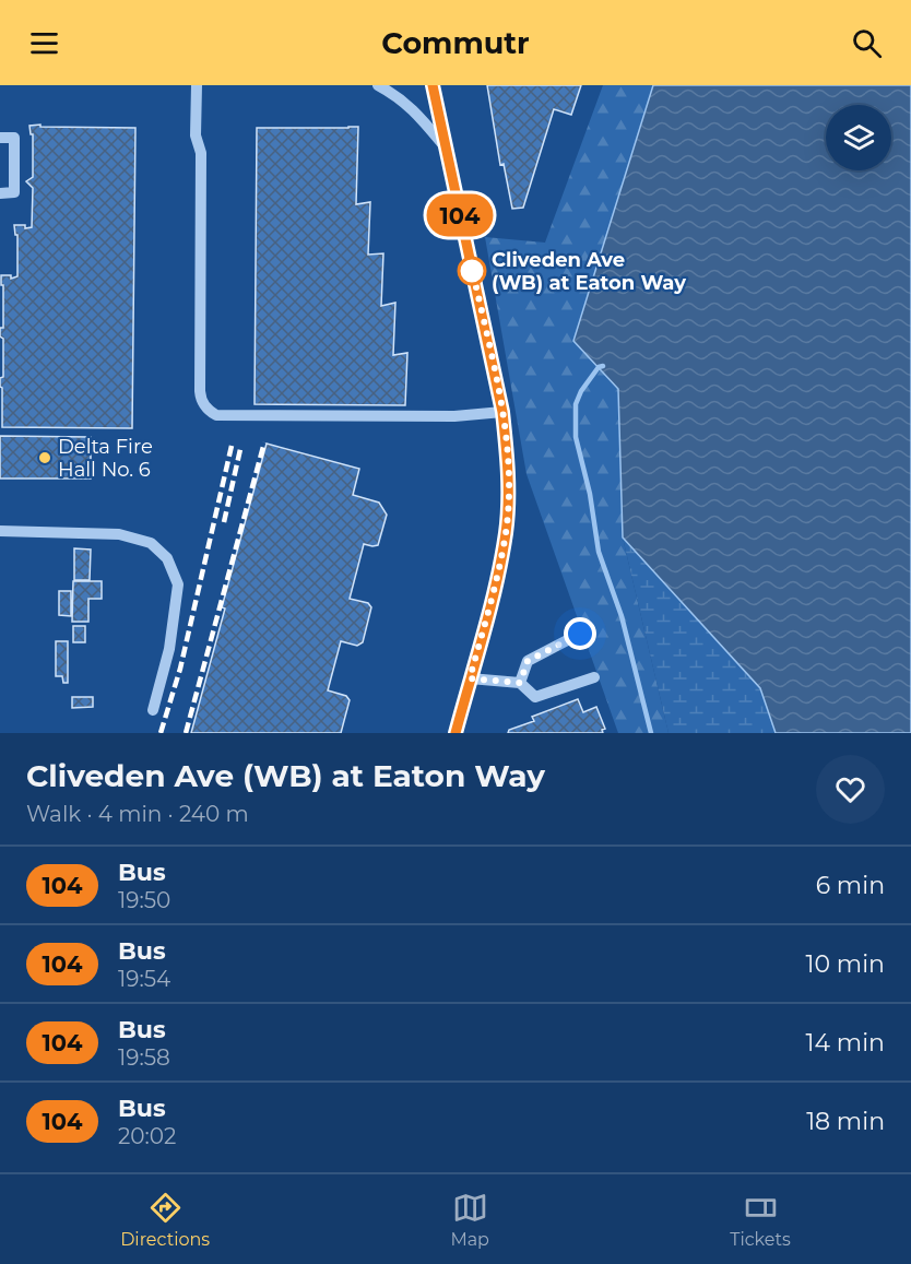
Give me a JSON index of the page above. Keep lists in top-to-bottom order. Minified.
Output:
{"places":["Cliveden Ave (WB) at Eaton Way","Delta Fire Hall No. 6"],"lines":["bus line 104"],"page":{"header":"Commutr","on_map":"104","heading":["Cliveden Ave (WB) at Eaton Way","Walk · 4 min · 240 m"],"list":[{"mark":"104","name":"Bus","note":"19:50","value":"6 min"},{"mark":"104","name":"Bus","note":"19:54","value":"10 min"},{"mark":"104","name":"Bus","note":"19:58","value":"14 min"},{"mark":"104","name":"Bus","note":"20:02","value":"18 min"}],"tabs":["Directions","Map","Tickets"]}}
